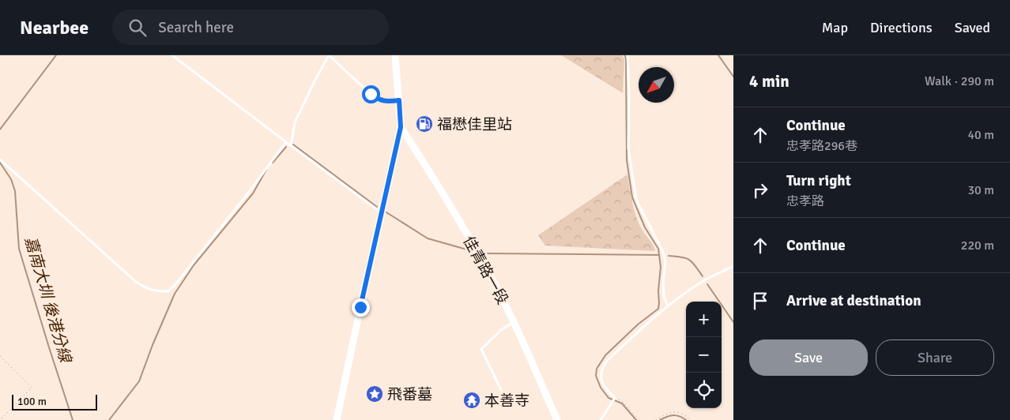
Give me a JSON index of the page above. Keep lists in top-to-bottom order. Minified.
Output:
{"streets":{"street":["佳青路一段"]},"water":["嘉南大圳 後港分線"],"places":{"fuel station":["福懋佳里站"],"place":["飛番墓"],"temple":["本善寺"]},"scale_bar":"100 m","north":"bottom left","page":{"header":"Nearbee","search":"Search here","nav":["Map","Directions","Saved"],"heading":["4 min","Walk · 290 m"],"list":[["Continue","忠孝路296巷","40 m"],["Turn right","忠孝路","30 m"],["Continue","220 m"],"Arrive at destination"],"map_buttons":["+","−"],"buttons":["Save","Share"],"scale":"100 m"}}
